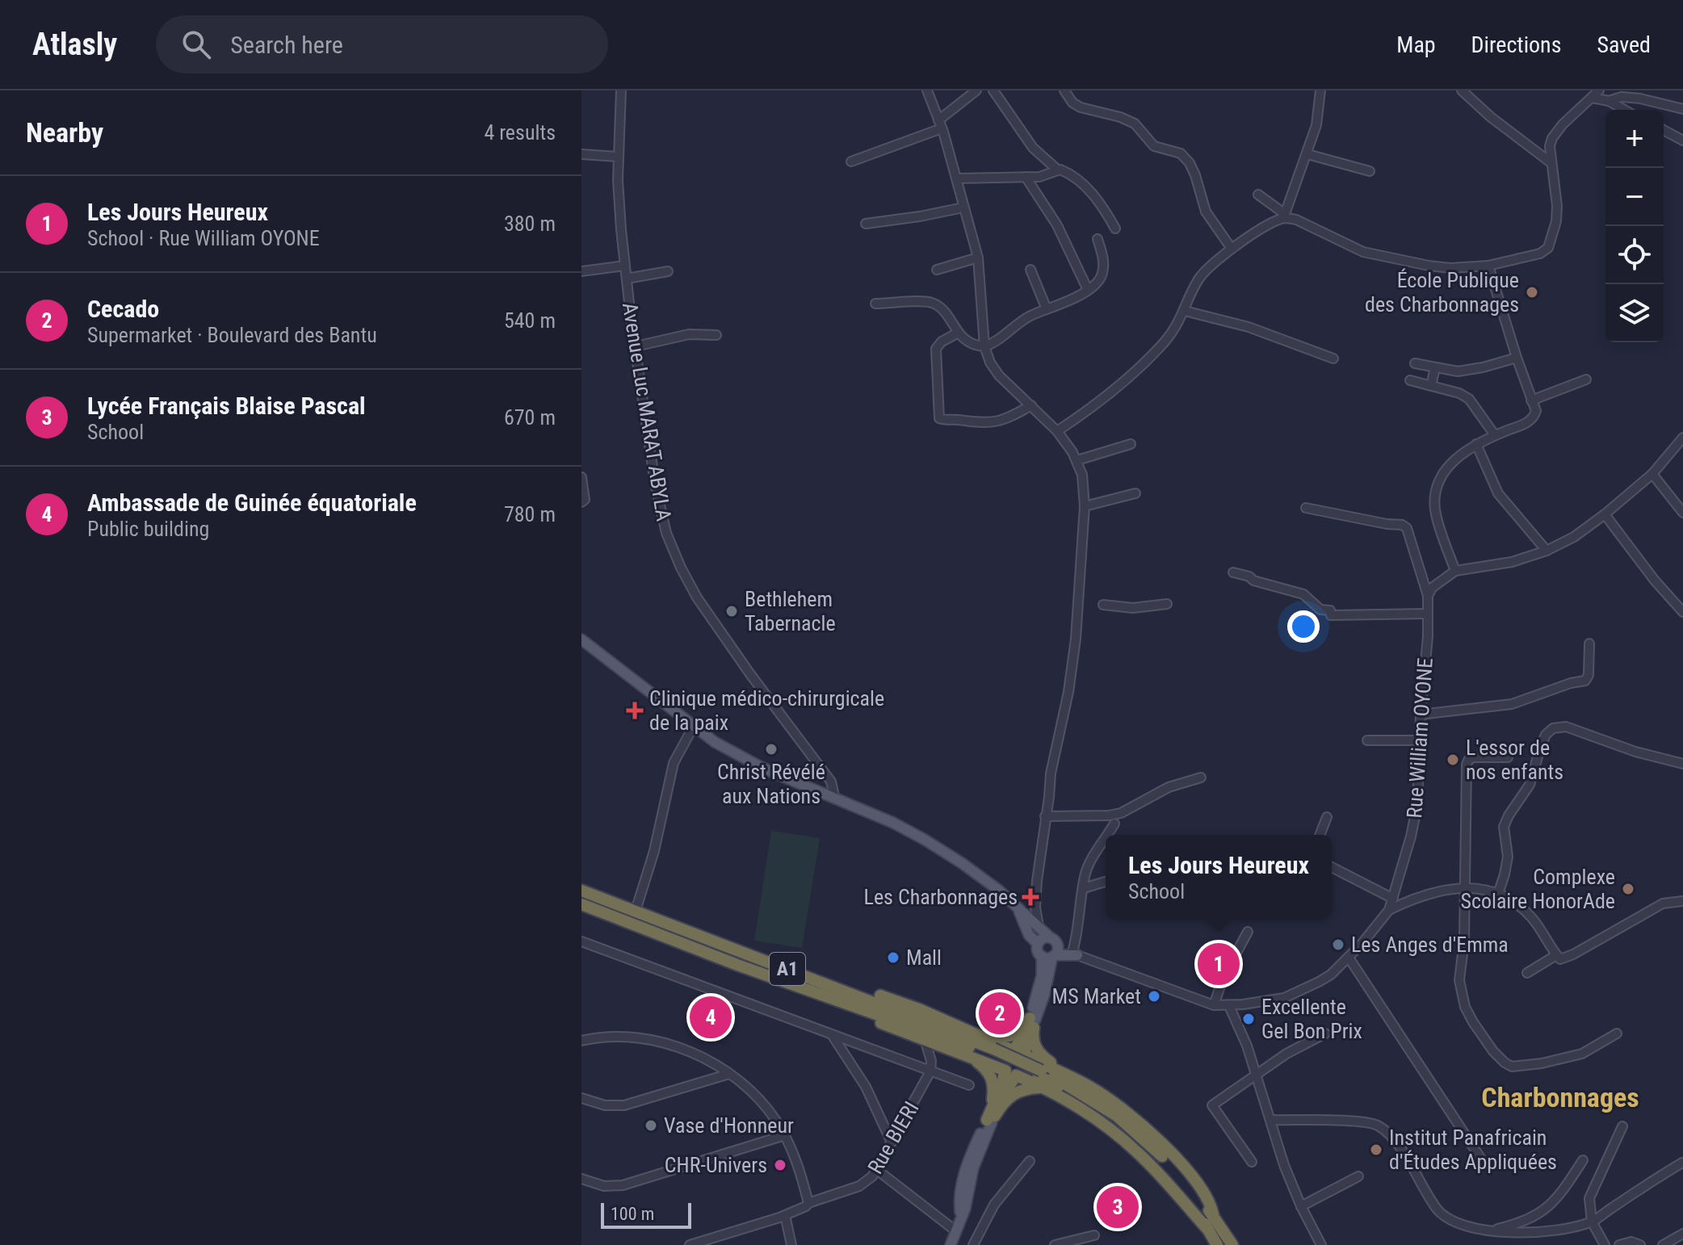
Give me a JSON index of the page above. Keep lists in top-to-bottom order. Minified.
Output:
{"streets":{"highway":["A1"],"street":["Avenue Luc MARAT ABYLA","Rue William OYONE","Rue BIERI"]},"districts":["Charbonnages"],"places":{"other":["École Publique des Charbonnages","Bethlehem Tabernacle","Christ Révélé aux Nations","L'essor de nos enfants","Complexe Scolaire HonorAde","Les Anges d'Emma","Mall","MS Market","Excellente Gel Bon Prix","Vase d'Honneur","Institut Panafricain d'Études Appliquées","CHR-Univers"],"health":["Clinique médico-chirurgicale de la paix","Les Charbonnages"]},"scale_bar":"100 m","page":{"header":"Atlasly","search":"Search here","nav":["Map","Directions","Saved"],"heading":["Nearby","4 results"],"map_buttons":["+","−"],"list":[{"mark":"1","name":"Les Jours Heureux","note":"School · Rue William OYONE","value":"380 m"},{"mark":"2","name":"Cecado","note":"Supermarket · Boulevard des Bantu","value":"540 m"},{"mark":"3","name":"Lycée Français Blaise Pascal","note":"School","value":"670 m"},{"mark":"4","name":"Ambassade de Guinée équatoriale","note":"Public building","value":"780 m"}],"popup":["Les Jours Heureux","School"],"pins":["1","2","4","3"],"scale":"100 m"}}
